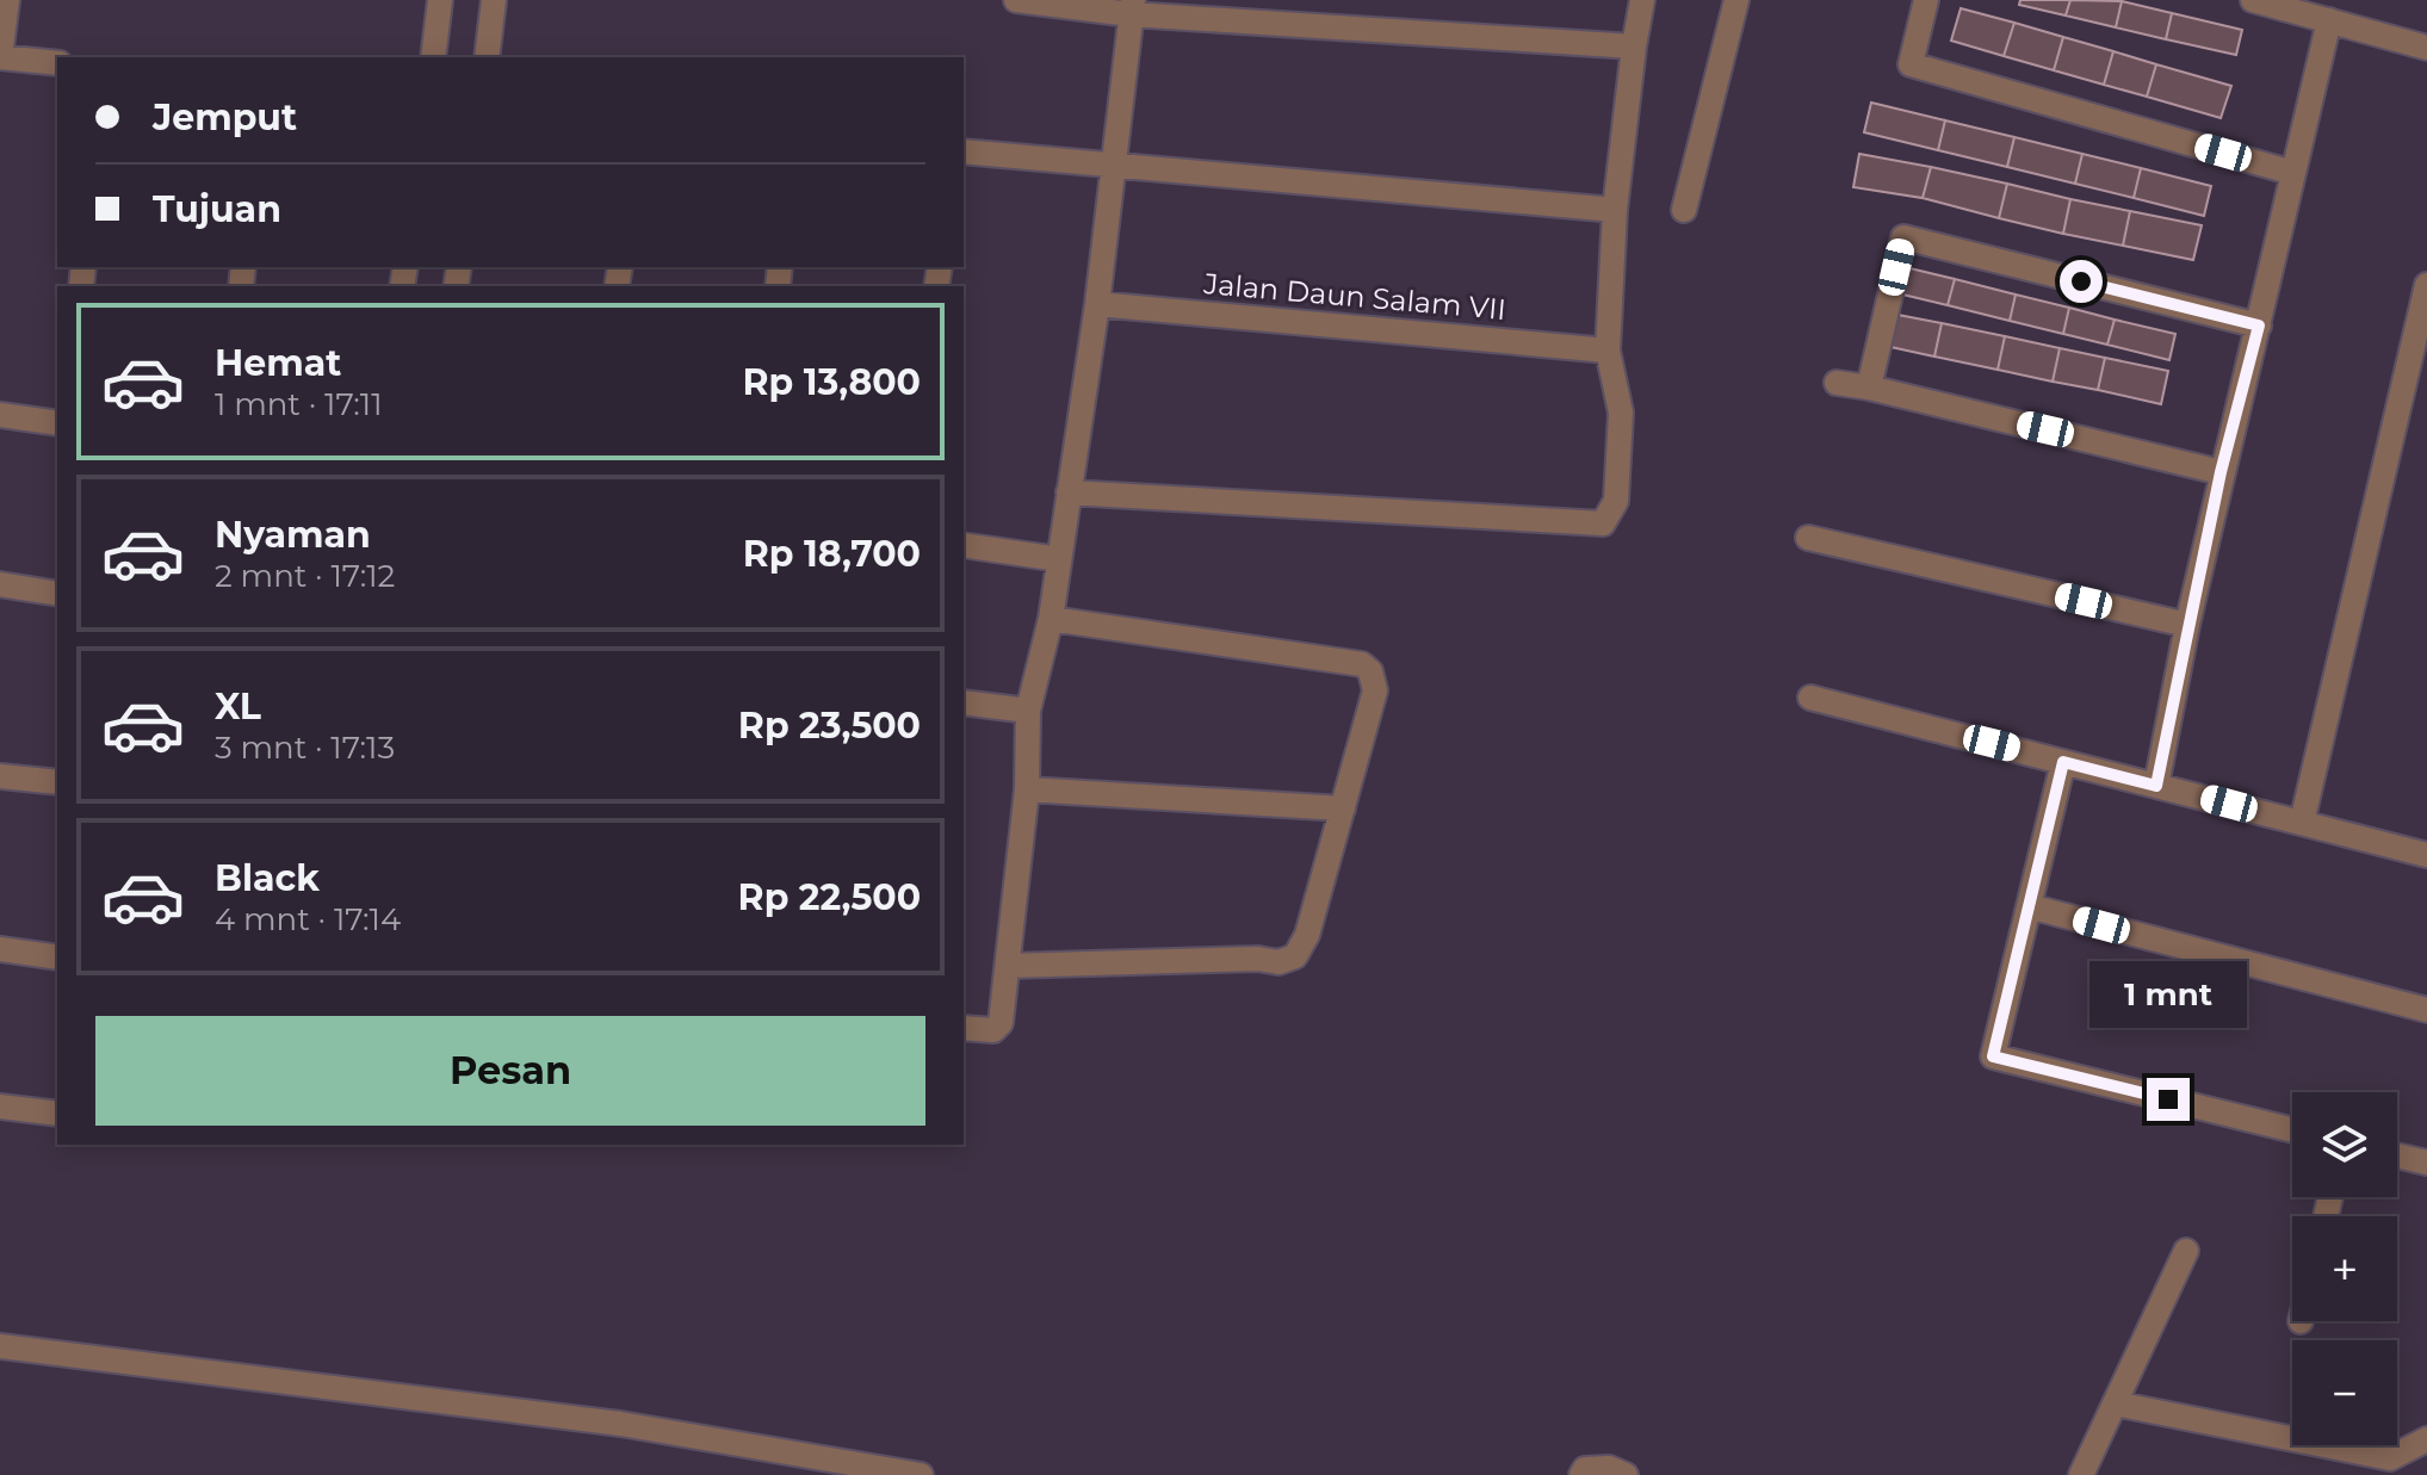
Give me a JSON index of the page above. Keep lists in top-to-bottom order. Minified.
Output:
{"streets":{"street":["Jalan Daun Salam VII"]},"page":{"banner":["Jemput","Tujuan"],"list":[{"name":"Hemat","note":"1 mnt · 17:11","value":"Rp 13,800"},{"name":"Nyaman","note":"2 mnt · 17:12","value":"Rp 18,700"},{"name":"XL","note":"3 mnt · 17:13","value":"Rp 23,500"},{"name":"Black","note":"4 mnt · 17:14","value":"Rp 22,500"}],"bubble":"1 mnt","buttons":"Pesan","map_buttons":["+","−"]}}
